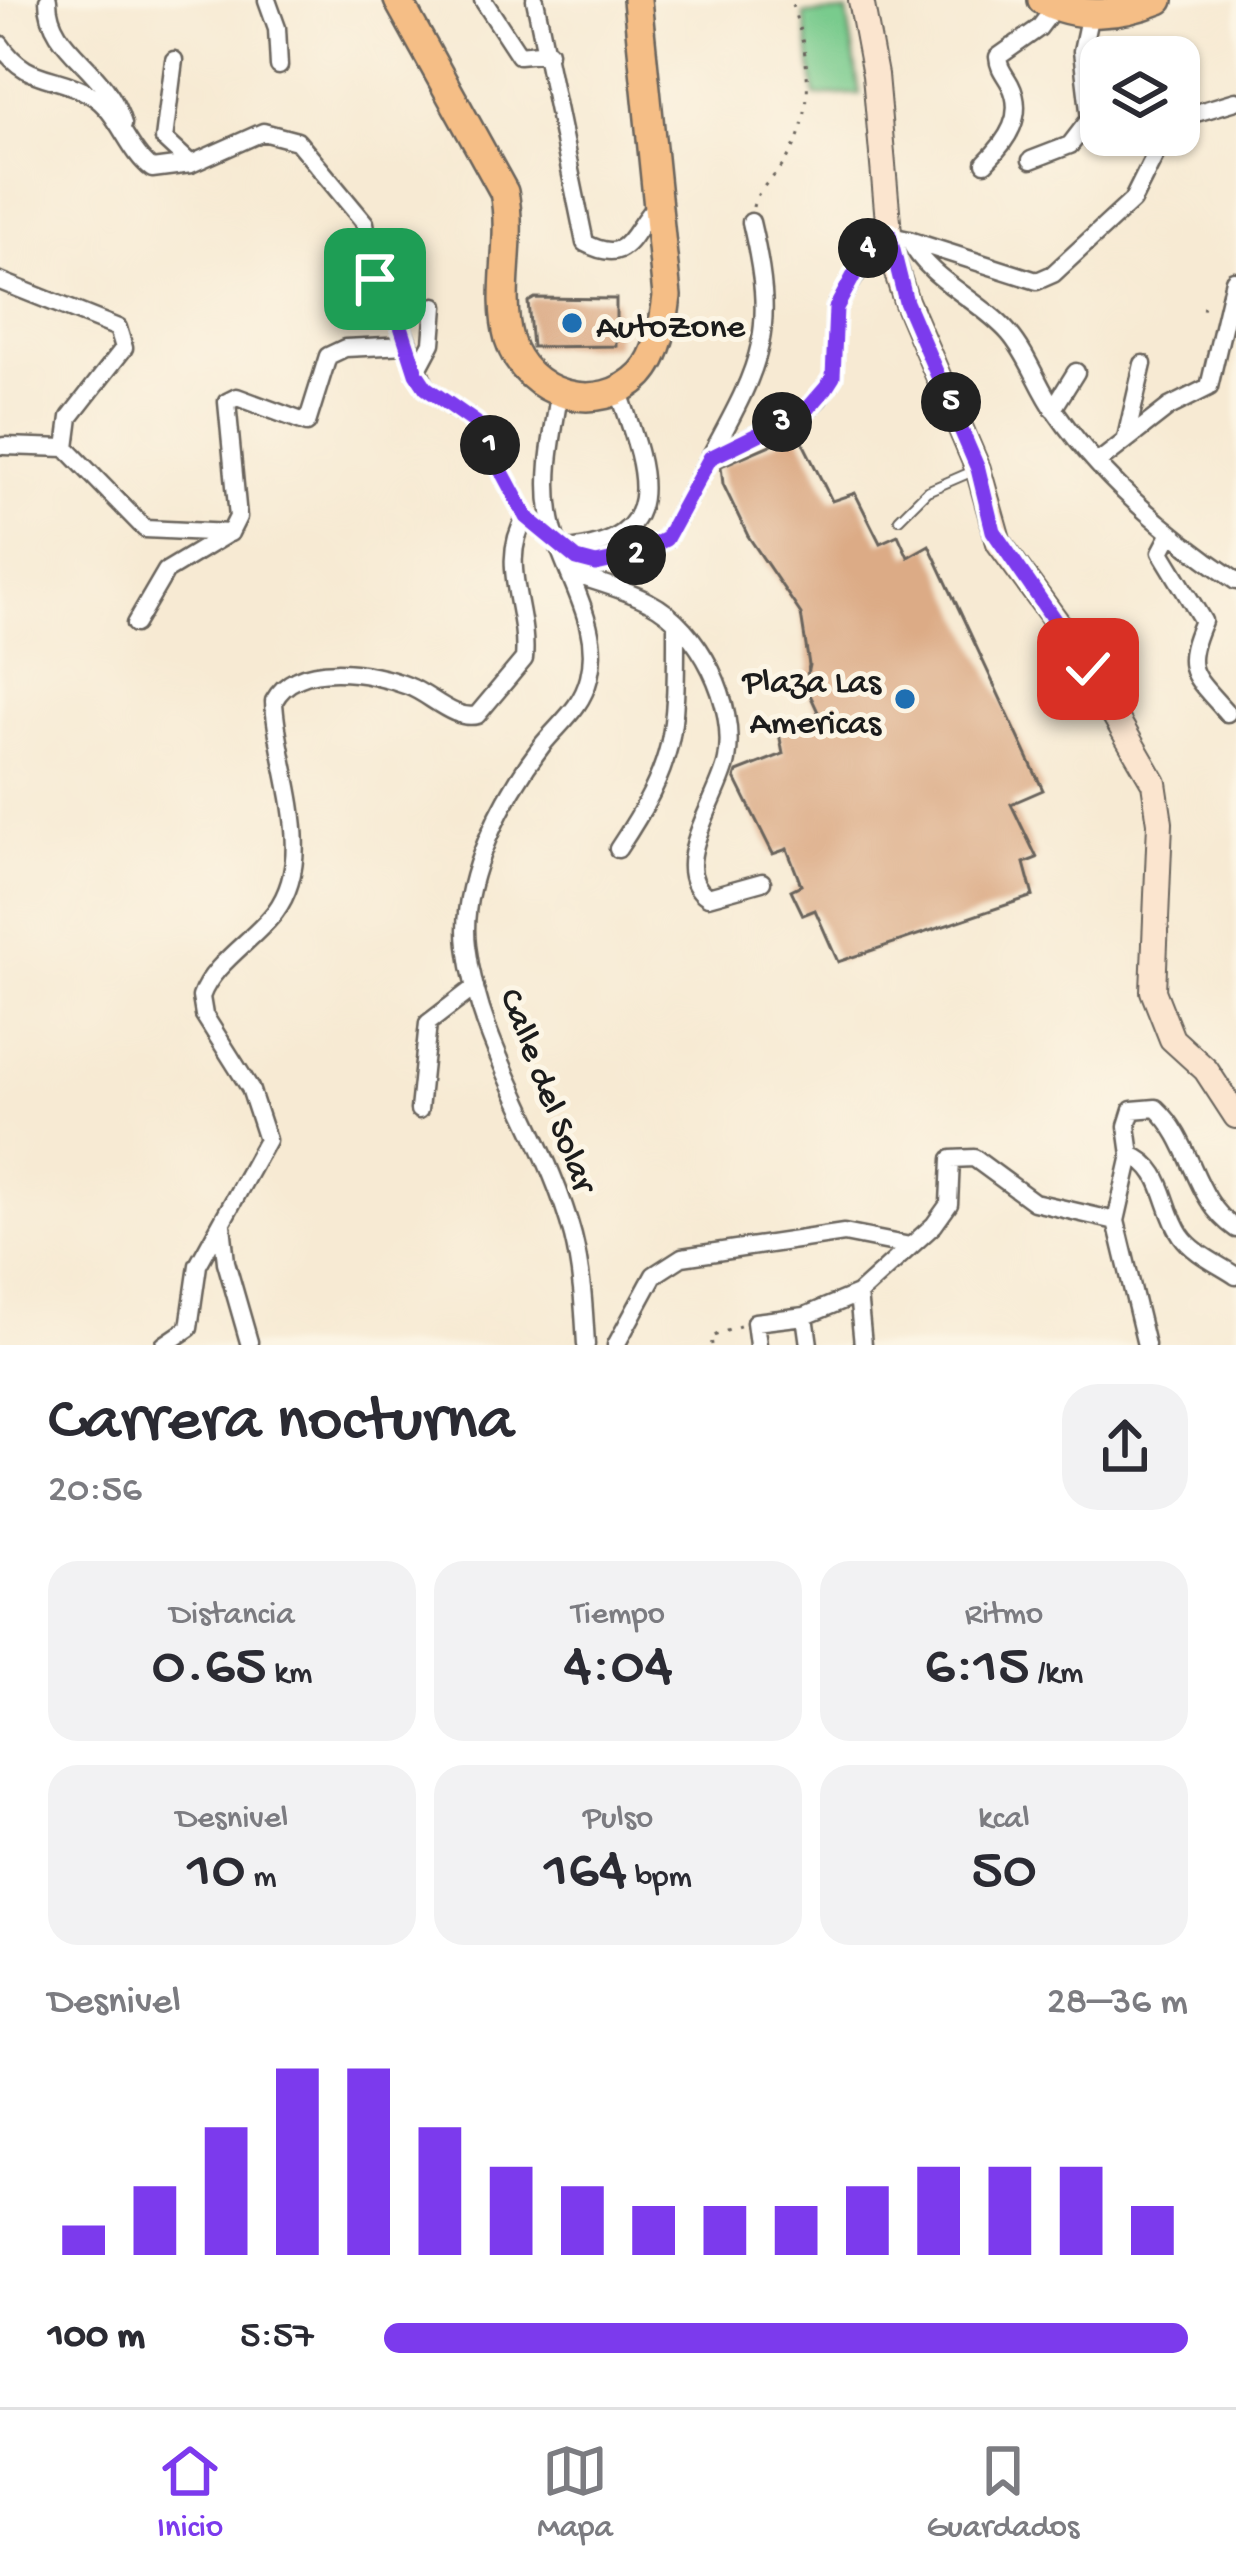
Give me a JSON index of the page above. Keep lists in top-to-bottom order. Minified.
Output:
{"streets":{"street":["Calle del Solar"]},"places":["AutoZone","Plaza Las Americas"],"page":{"pins":["4","5","3","1","2"],"heading":["Carrera nocturna","20:56"],"stats":[["Distancia","0.65 km"],["Tiempo","4:04"],["Ritmo","6:15 /km"],["Desnivel","10 m"],["Pulso","164 bpm"],["kcal","50"]],"chart":["Desnivel","28–36 m"],"list":[{"name":"100 m","note":"5:57"}],"tabs":["Inicio","Mapa","Guardados"]}}
